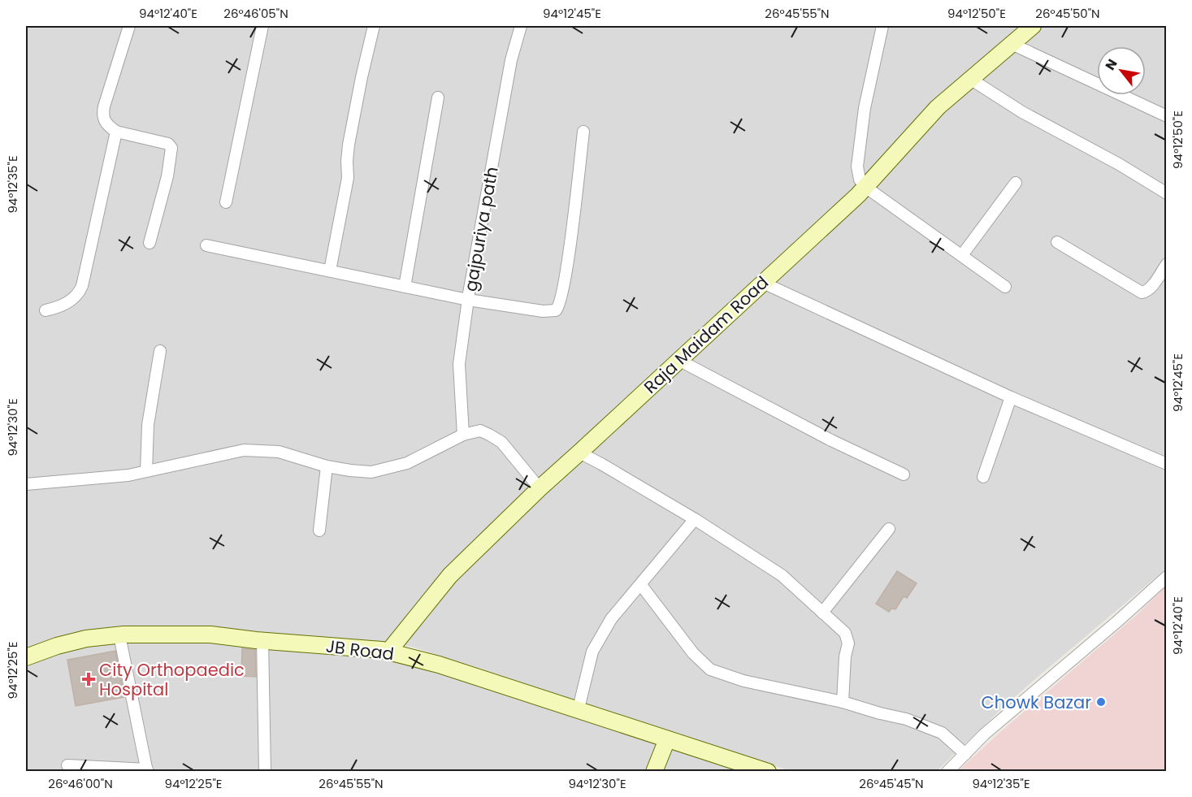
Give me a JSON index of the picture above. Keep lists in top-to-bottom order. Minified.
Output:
{"streets":{"street":["gajpuriya path","Raja Maidam Road","JB Road"]},"crossings":[["Raja Maidam Road","JB Road"]],"places":{"health":["City Orthopaedic Hospital"],"other":["Chowk Bazar"]},"north":"top left","coordinates":["94°12'40\"E","26°46'05\"N","94°12'45\"E","26°45'55\"N","94°12'50\"E","26°45'50\"N","94°12'35\"E","94°12'30\"E","94°12'25\"E","26°46'00\"N","26°45'45\"N"]}
